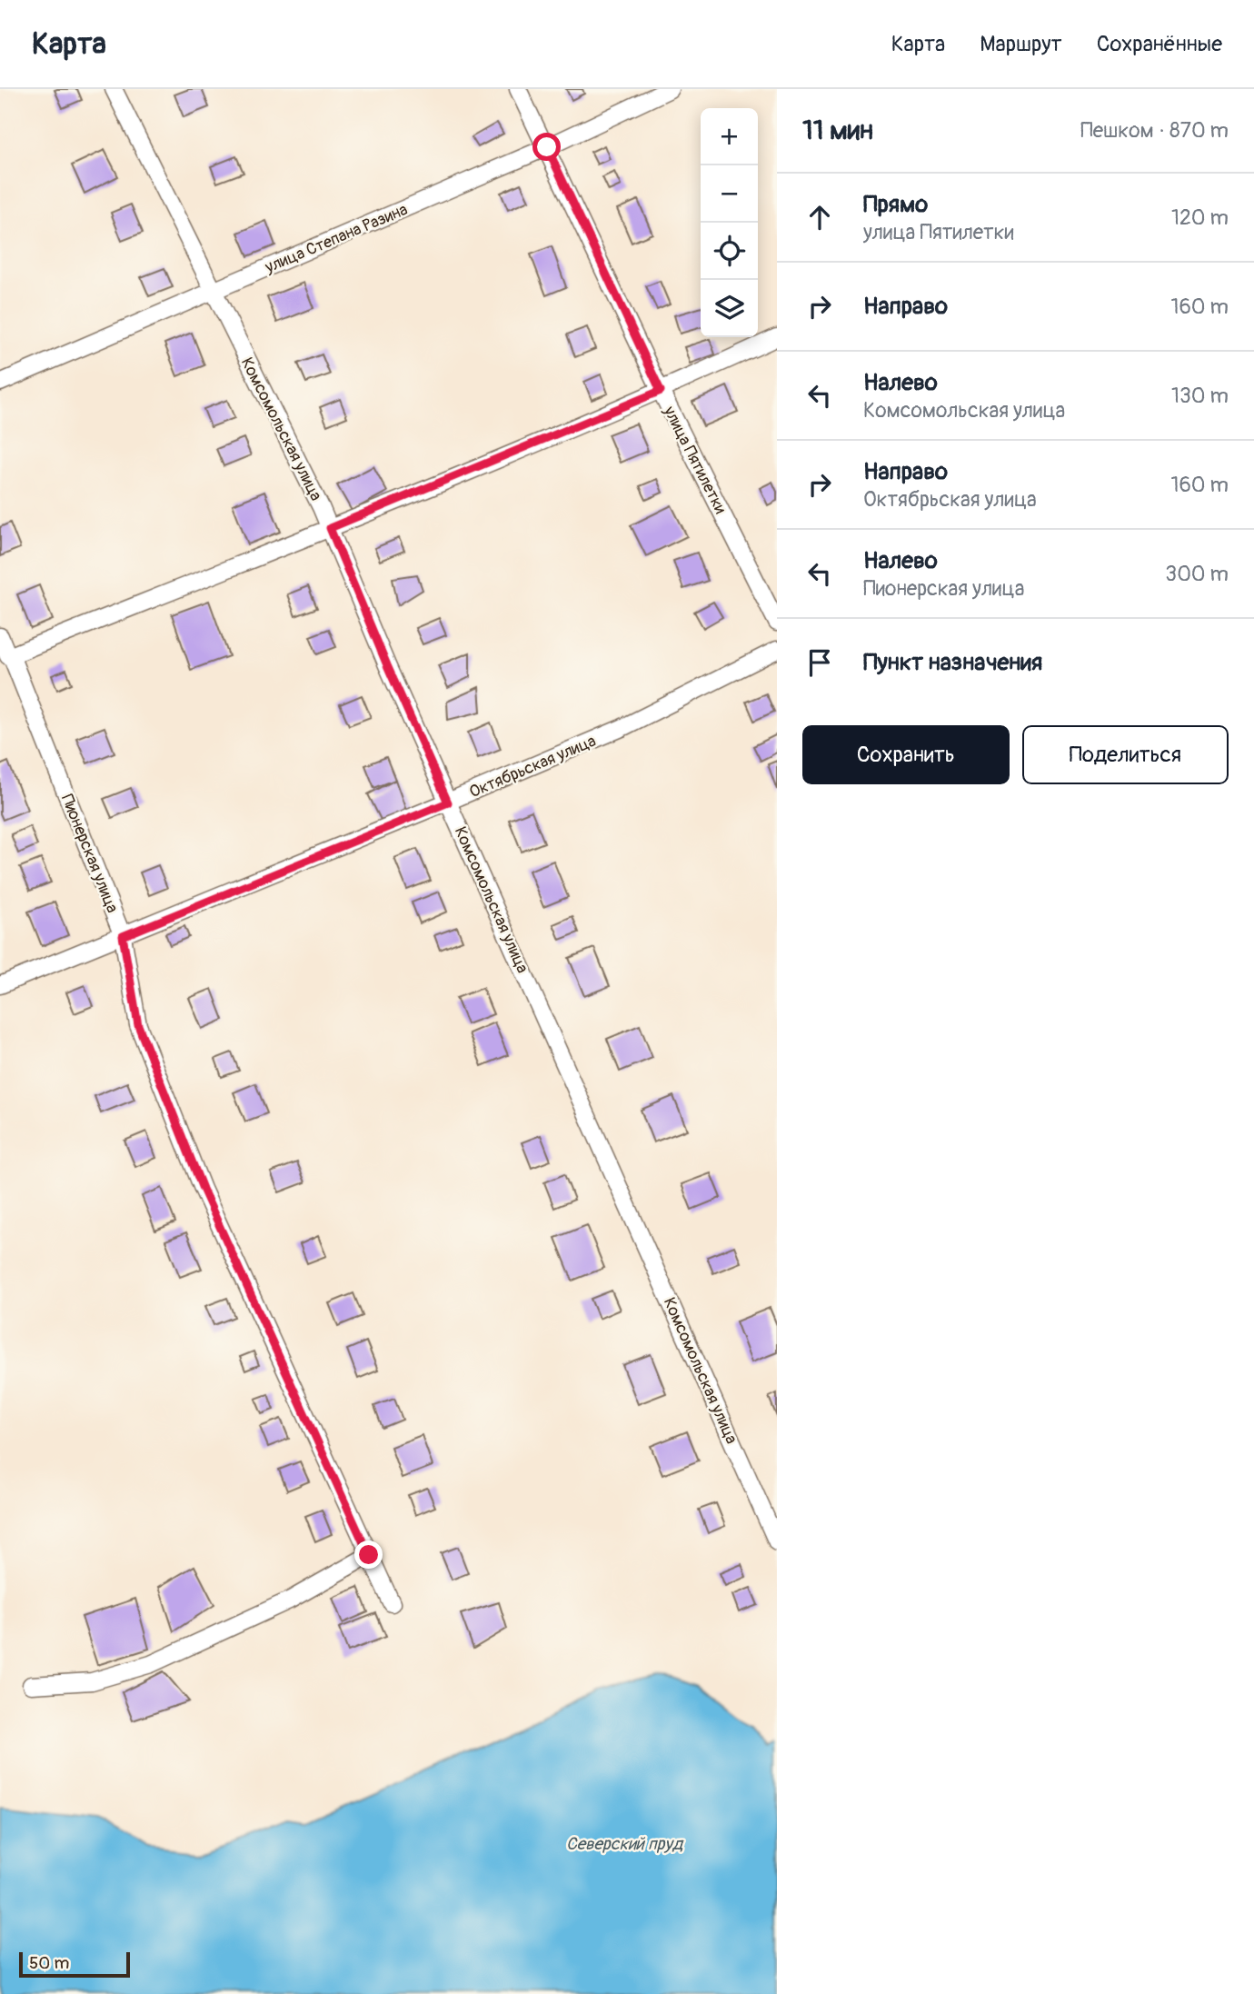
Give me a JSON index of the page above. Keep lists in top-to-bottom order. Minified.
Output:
{"streets":{"street":["улица Степана Разина","Комсомольская улица","улица Пятилетки","Октябрьская улица","Пионерская улица"]},"crossings":[["улица Степана Разина","Комсомольская улица"],["улица Степана Разина","улица Пятилетки"],["Комсомольская улица","Октябрьская улица"],["Октябрьская улица","Пионерская улица"]],"water":["Северский пруд"],"scale_bar":"50 m","page":{"header":"Карта","nav":["Карта","Маршрут","Сохранённые"],"heading":["11 мин","Пешком · 870 m"],"map_buttons":["+","−"],"list":[["Прямо","улица Пятилетки","120 m"],["Направо","160 m"],["Налево","Комсомольская улица","130 m"],["Направо","Октябрьская улица","160 m"],["Налево","Пионерская улица","300 m"],"Пункт назначения"],"buttons":["Сохранить","Поделиться"],"scale":"50 m"}}
